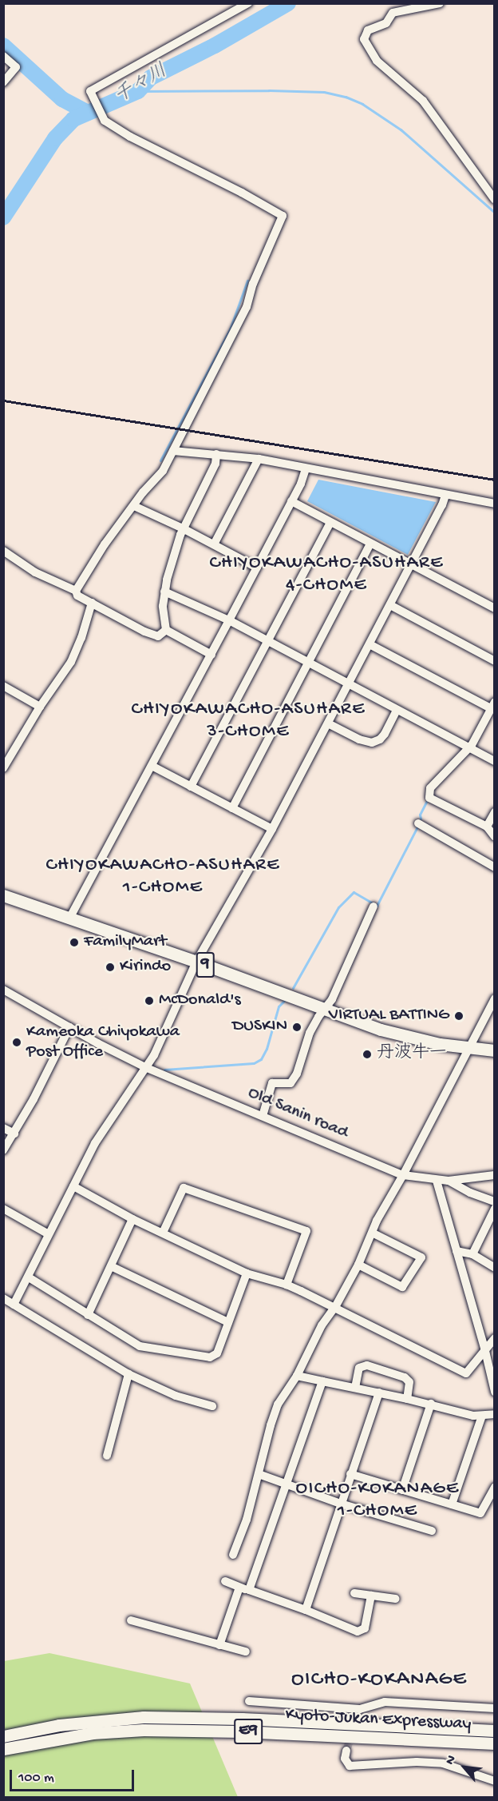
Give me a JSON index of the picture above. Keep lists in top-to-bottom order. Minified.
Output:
{"streets":{"highway":["9","Kyoto-Jukan Expressway","E9"],"street":["Old Sanin road"]},"districts":["CHIYOKAWACHO-ASUHARE 4-CHOME","CHIYOKAWACHO-ASUHARE 3-CHOME","CHIYOKAWACHO-ASUHARE 1-CHOME","OICHO-KOKANAGE 1-CHOME","OICHO-KOKANAGE"],"water":["千々川"],"places":["FamilyMart","Kirindo","McDonald's","VIRTUAL BATTING","DUSKIN","Kameoka Chiyokawa Post Office","丹波牛一"],"scale_bar":"100 m","north":"top left"}
